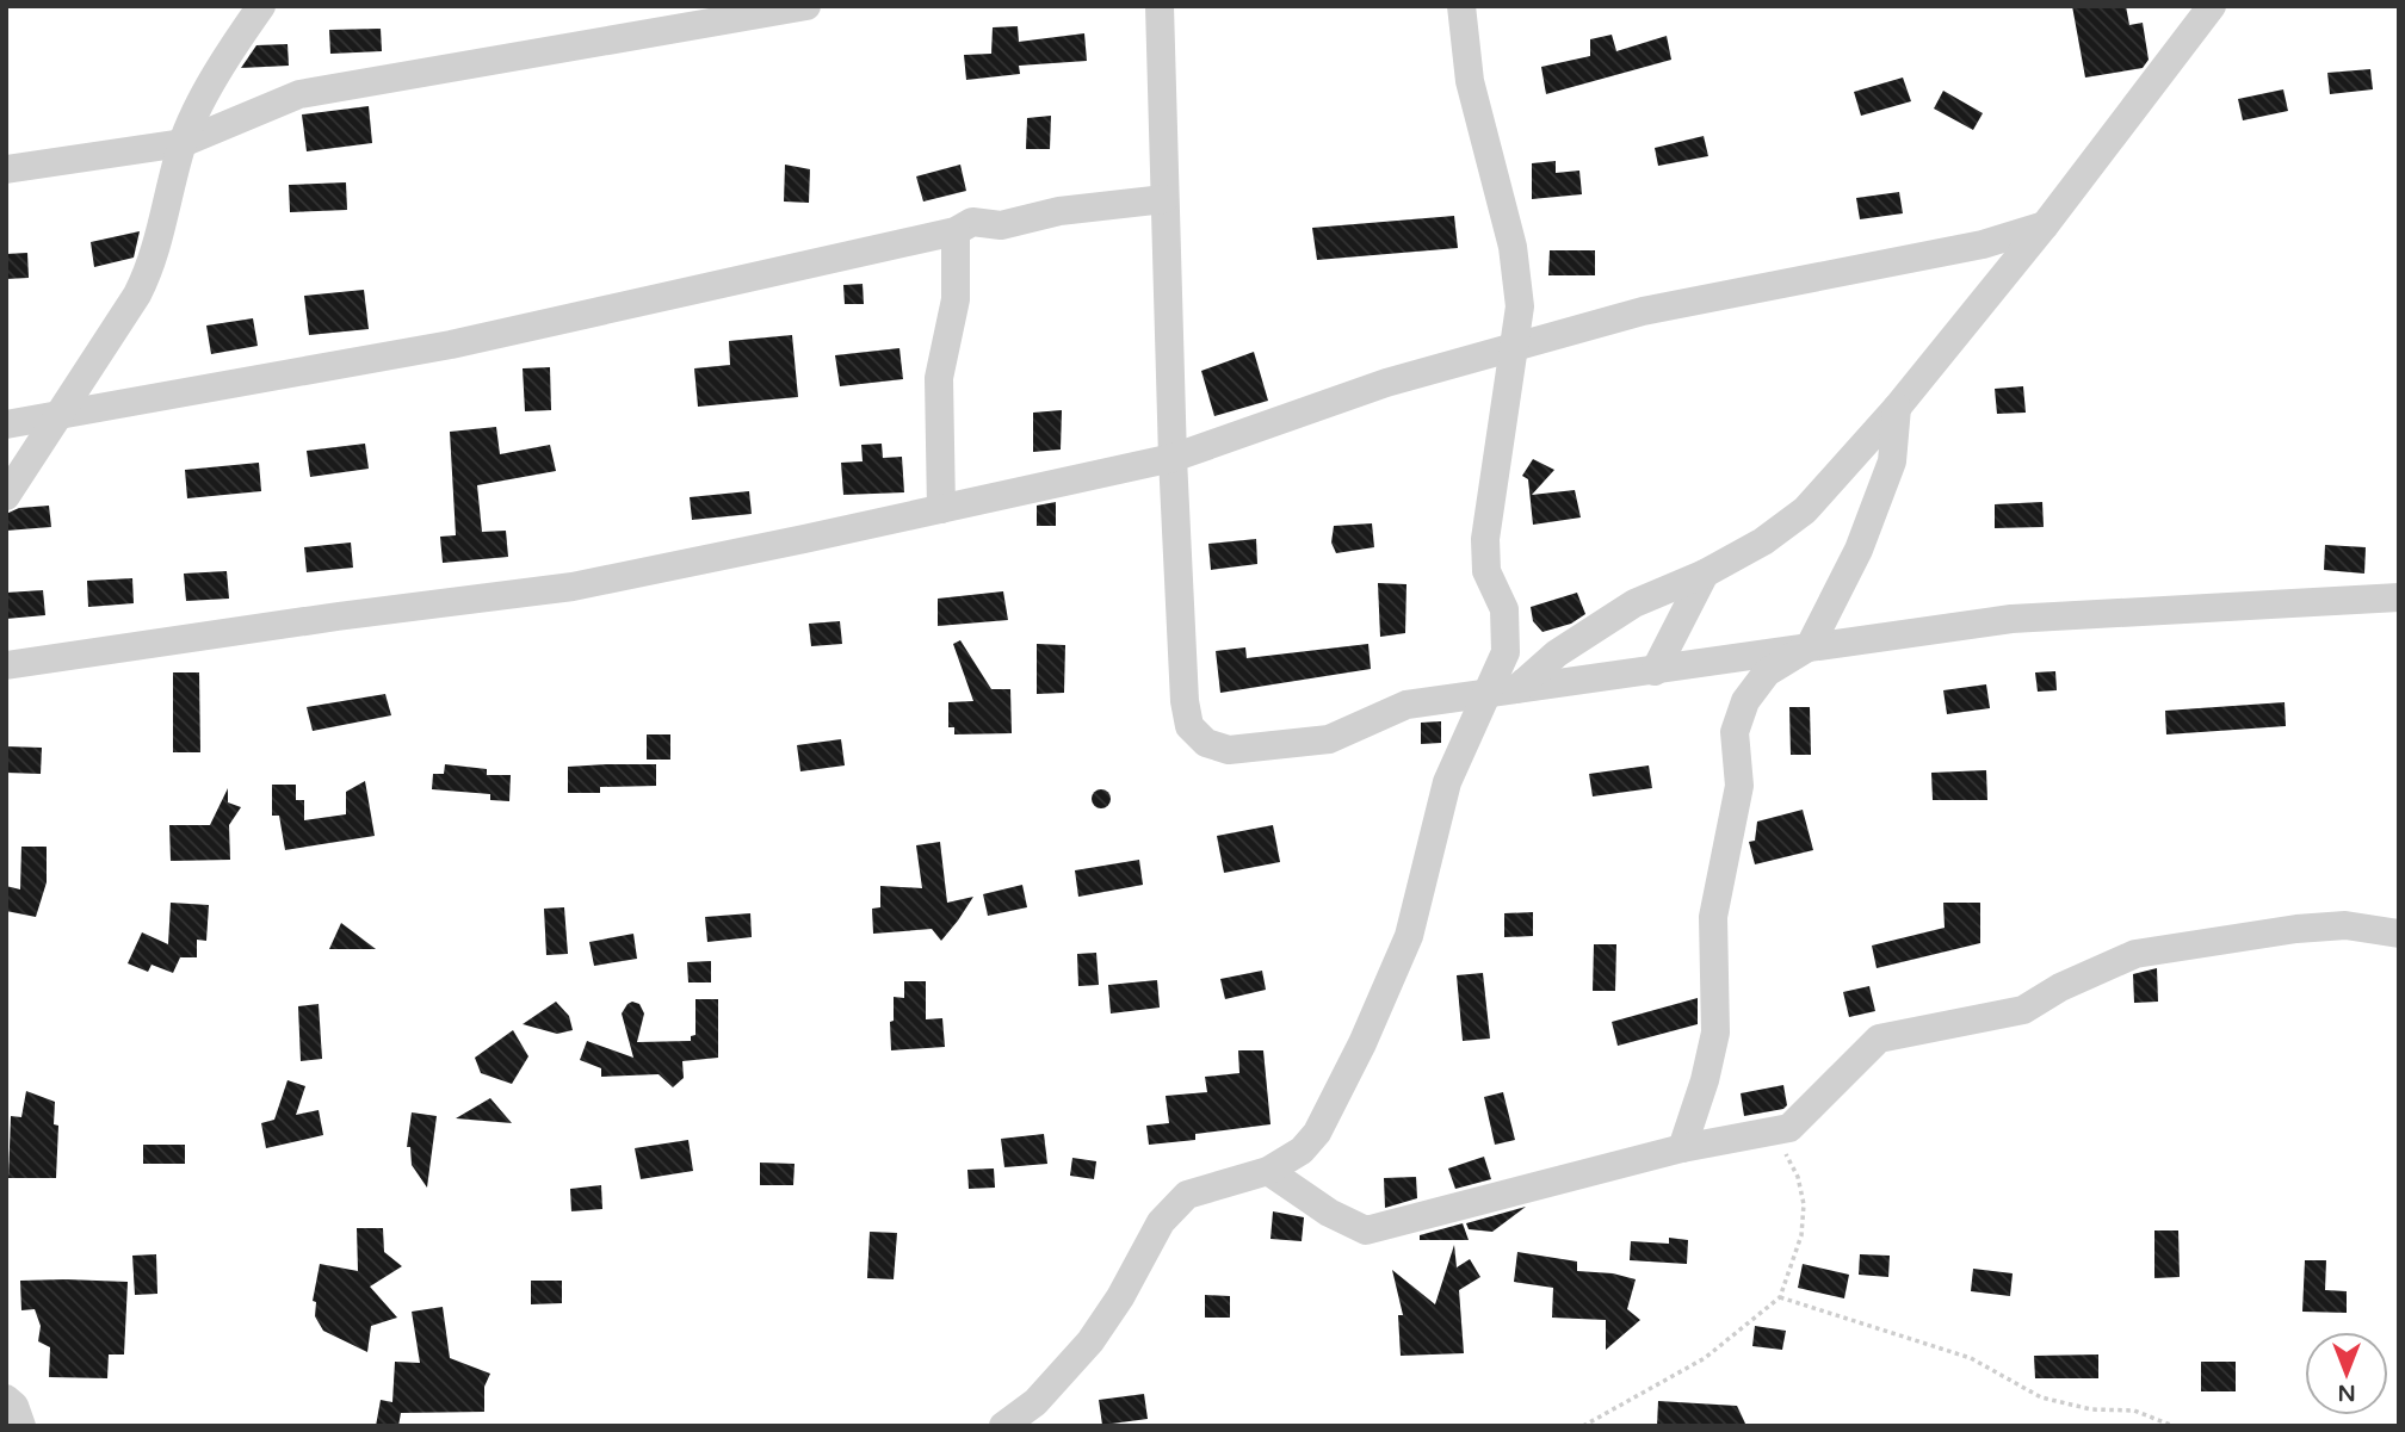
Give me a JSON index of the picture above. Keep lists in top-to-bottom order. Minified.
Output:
{"north":"bottom"}
